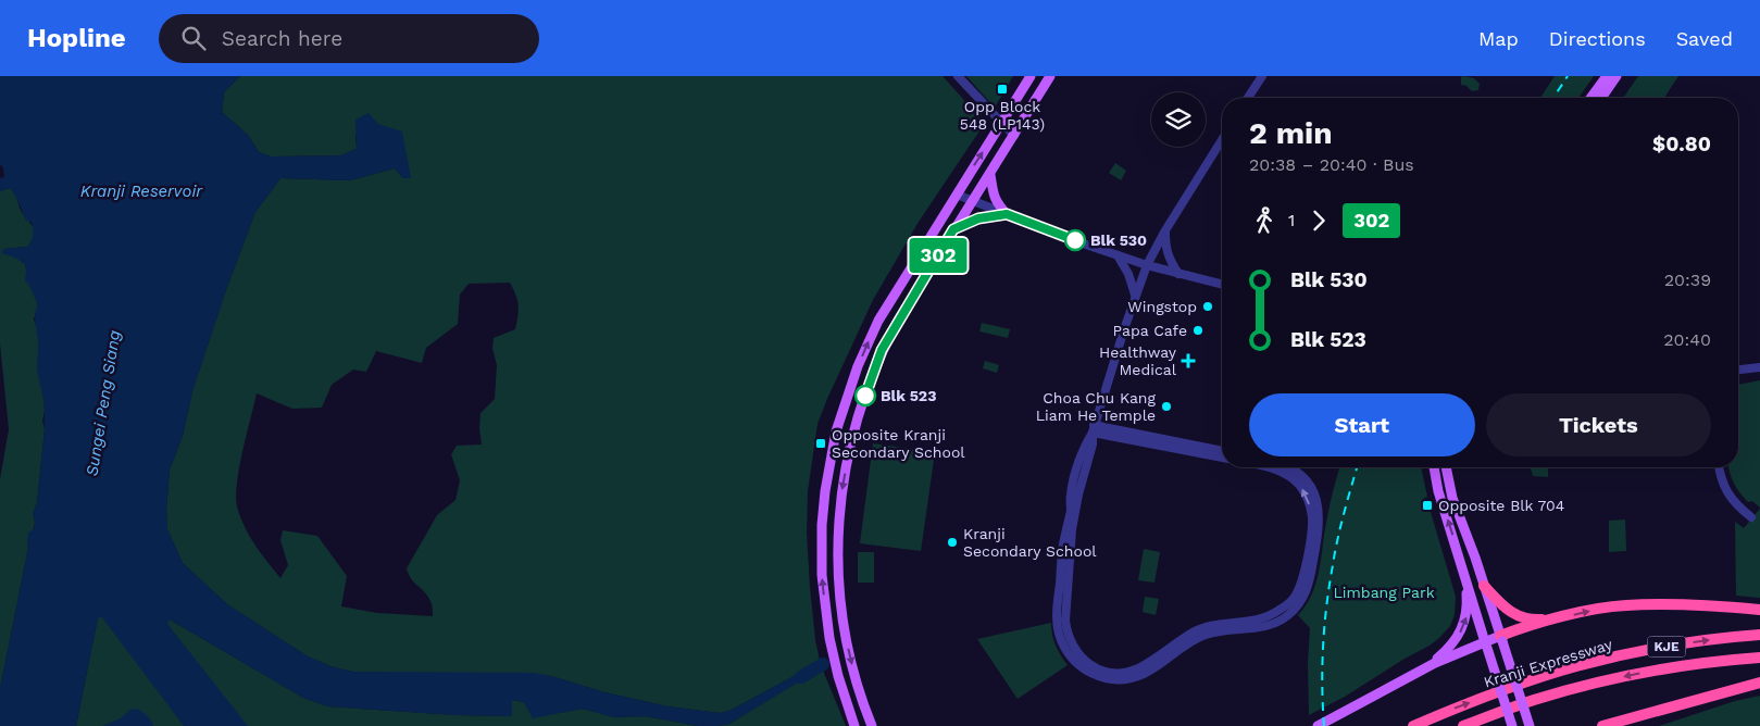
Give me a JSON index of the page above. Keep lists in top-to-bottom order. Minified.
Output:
{"streets":{"highway":["KJE","Kranji Expressway"]},"water":["Kranji Reservoir","Sungei Peng Siang"],"parks":["Limbang Park"],"places":{"transit":["Opp Block 548 (LP143)","Opposite Kranji Secondary School","Opposite Blk 704"],"other":["Blk 530","Wingstop","Papa Cafe","Blk 523","Choa Chu Kang Liam He Temple","Kranji Secondary School"],"health":["Healthway Medical"]},"lines":["bus line 302"],"page":{"header":"Hopline","search":"Search here","nav":["Map","Directions","Saved"],"on_map":"302","heading":["2 min","20:38 – 20:40 · Bus","$0.80"],"legs":["1","302"],"list":[{"name":"Blk 530","value":"20:39"},{"name":"Blk 523","value":"20:40"}],"buttons":["Start","Tickets"]}}
